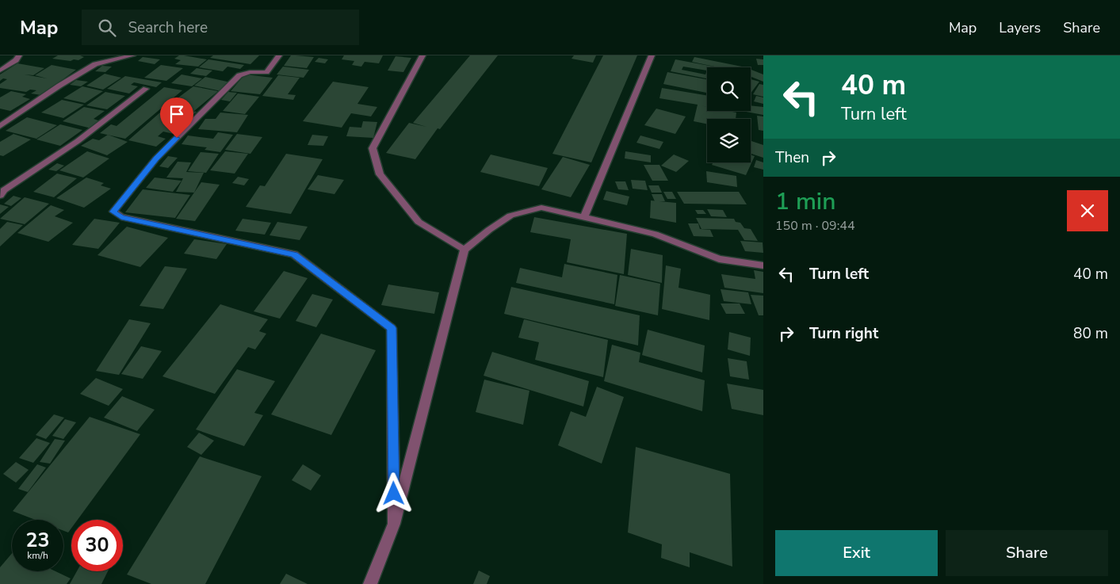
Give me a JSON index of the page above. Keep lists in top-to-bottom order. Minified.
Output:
{"page":{"header":"Map","search":"Search here","nav":["Map","Layers","Share"],"turn":["40 m","Turn left"],"then":"Then","heading":["1 min","150 m · 09:44"],"list":[{"name":"Turn left","value":"40 m"},{"name":"Turn right","value":"80 m"}],"speed":"23 km/h","limit":"30","buttons":["Exit","Share"]}}
